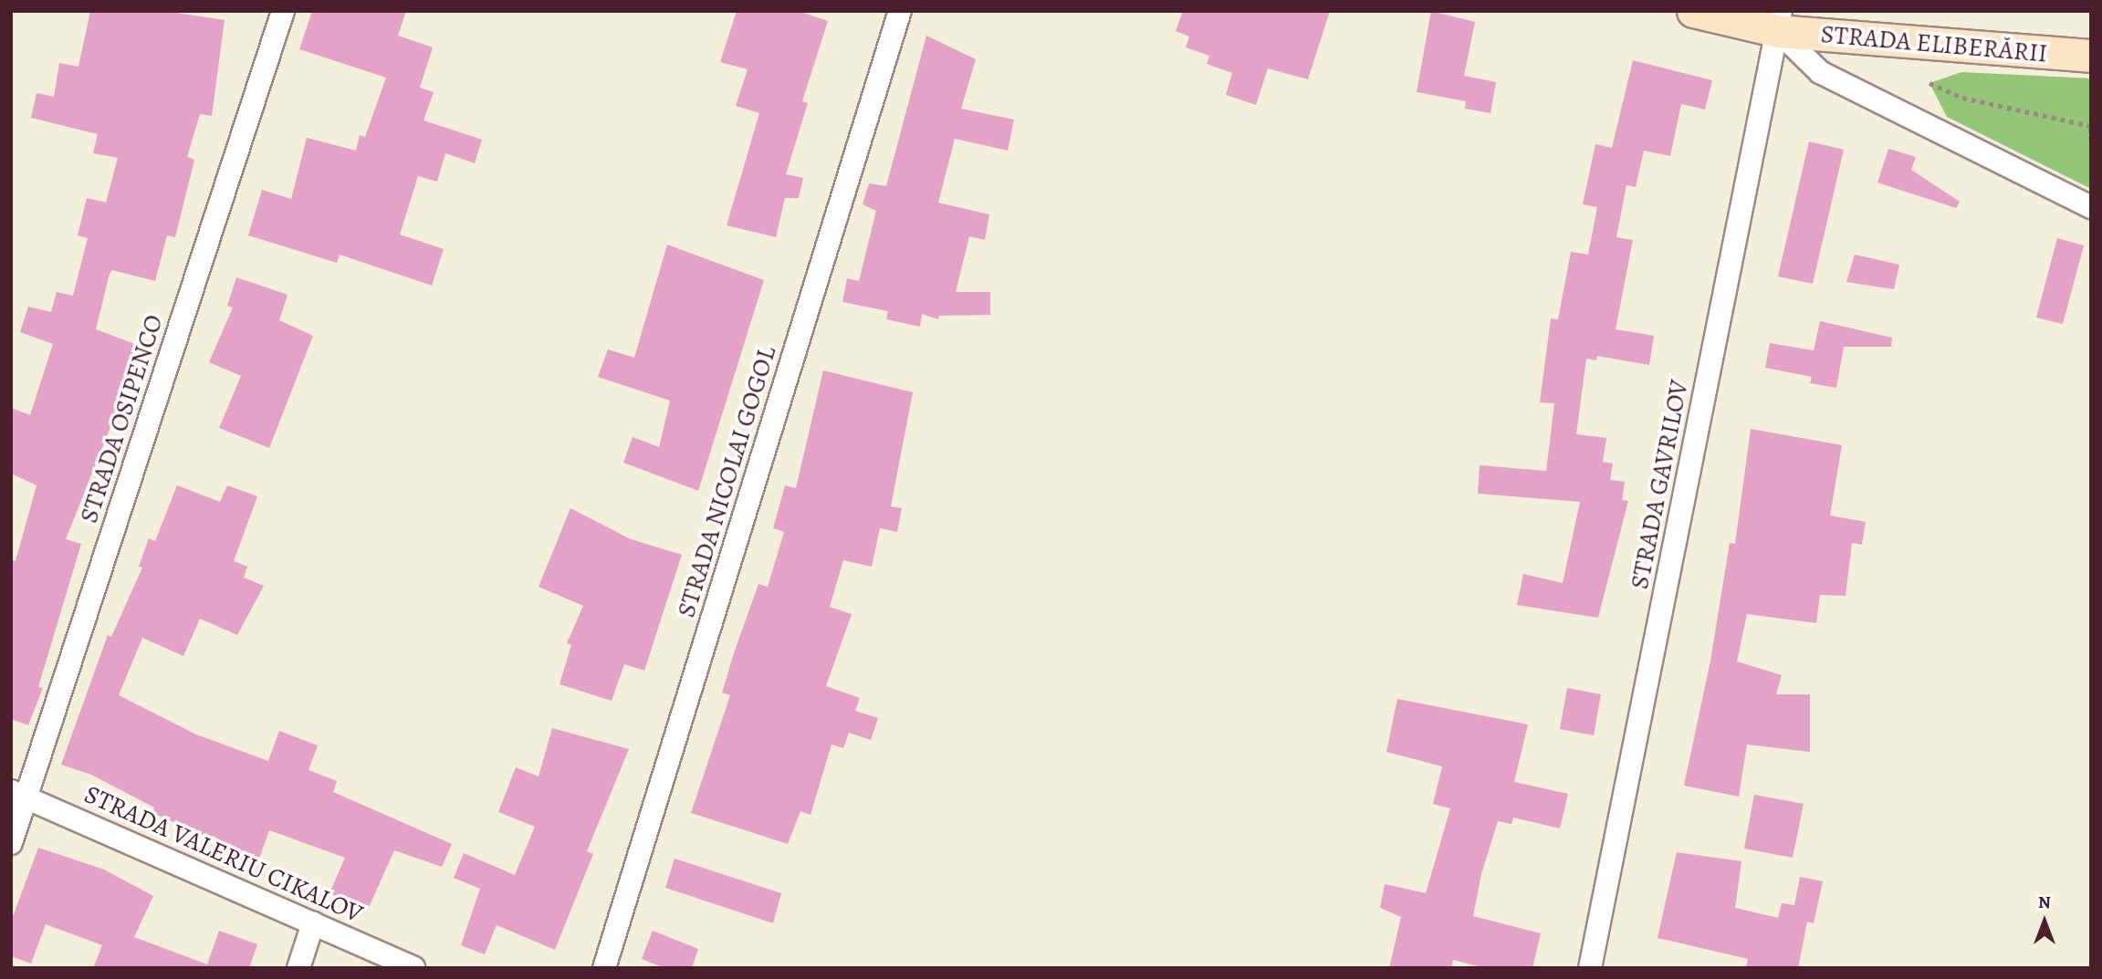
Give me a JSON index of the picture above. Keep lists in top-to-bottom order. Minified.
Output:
{"streets":{"main road":["STRADA ELIBERĂRII"],"street":["STRADA OSIPENCO","STRADA NICOLAI GOGOL","STRADA GAVRILOV","STRADA VALERIU CIKALOV"]},"crossings":[["STRADA ELIBERĂRII","STRADA GAVRILOV"],["STRADA OSIPENCO","STRADA VALERIU CIKALOV"]],"north":"top"}
